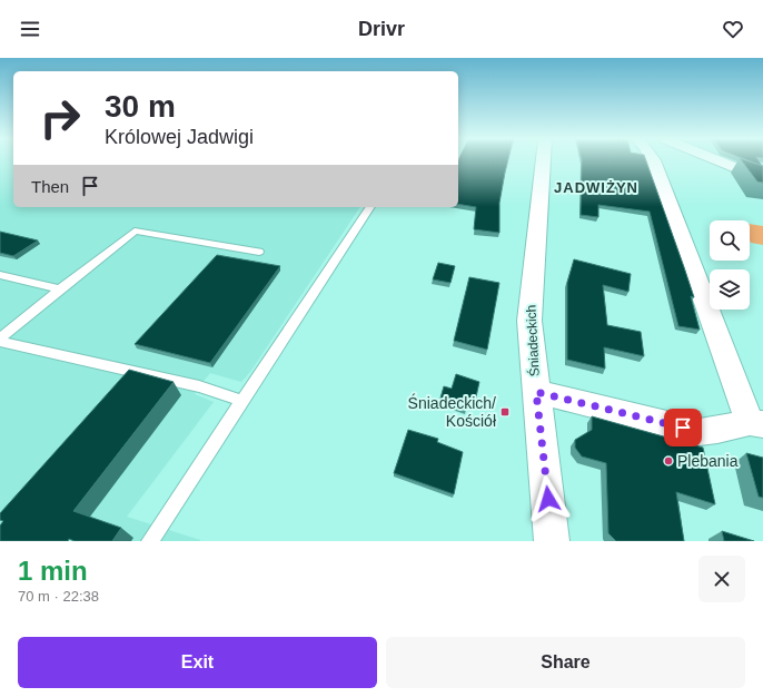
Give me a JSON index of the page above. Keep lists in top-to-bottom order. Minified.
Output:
{"streets":{"street":["Śniadeckich"]},"districts":["JADWIŻYN"],"places":{"transit":["Śniadeckich/ Kościół"],"other":["Plebania"]},"page":{"header":"Drivr","turn":["30 m","Królowej Jadwigi"],"then":"Then","heading":["1 min","70 m · 22:38"],"buttons":["Exit","Share"]}}
